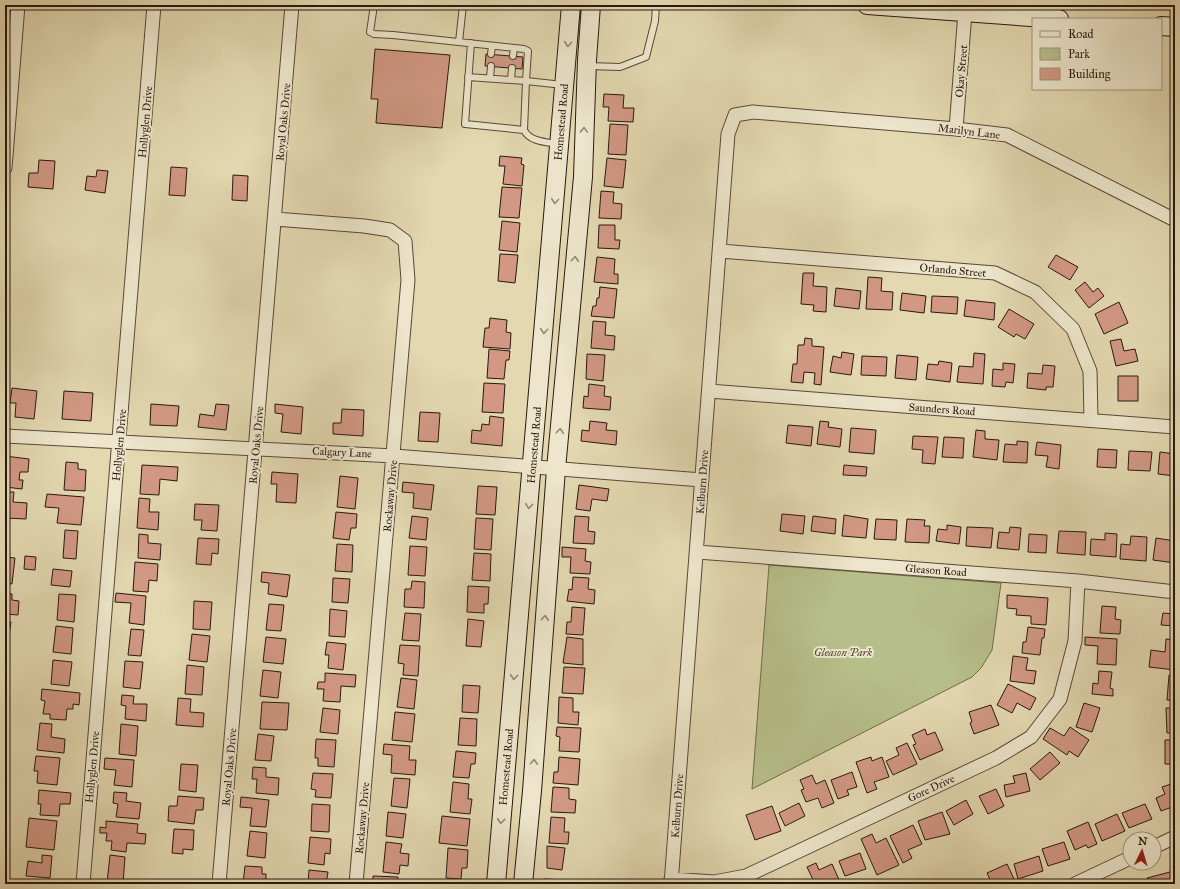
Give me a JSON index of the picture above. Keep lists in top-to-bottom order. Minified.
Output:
{"streets":{"main road":["Homestead Road"],"street":["Okay Street","Hollyglen Drive","Royal Oaks Drive","Marilyn Lane","Orlando Street","Saunders Road","Calgary Lane","Kelburn Drive","Rockaway Drive","Gleason Road","Gore Drive"]},"crossings":[["Okay Street","Marilyn Lane"],["Hollyglen Drive","Calgary Lane"],["Royal Oaks Drive","Calgary Lane"],["Royal Oaks Drive","Rockaway Drive"],["Homestead Road","Calgary Lane"],["Marilyn Lane","Kelburn Drive"],["Orlando Street","Saunders Road"],["Orlando Street","Kelburn Drive"],["Saunders Road","Kelburn Drive"],["Calgary Lane","Kelburn Drive"],["Calgary Lane","Rockaway Drive"],["Kelburn Drive","Gleason Road"],["Kelburn Drive","Gore Drive"],["Gleason Road","Gore Drive"]],"parks":["Gleason Park"],"legend":["Road","Park","Building"],"north":"top"}
